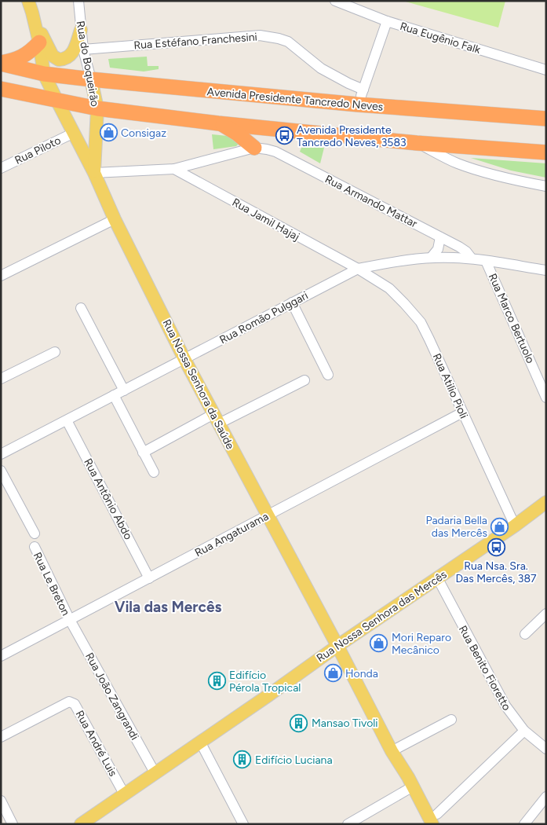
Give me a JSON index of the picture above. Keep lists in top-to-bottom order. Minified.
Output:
{"streets":{"highway":["Avenida Presidente Tancredo Neves"],"main road":["Rua do Boqueirão","Rua Nossa Senhora da Saúde","Rua Nossa Senhora das Mercês"],"street":["Rua Eugênio Falk","Rua Estéfano Franchesini","Rua Piloto","Rua Armando Mattar","Rua Jamil Hajaj","Rua Romão Pulggari","Rua Marco Bertuolo","Rua Atilio Pioli","Rua Antônio Abdo","Rua Angaturama","Rua Le Breton","Rua Benito Fioretto","Rua João Zangrandi","Rua André Luis"]},"crossings":[["Rua Estéfano Franchesini","Rua do Boqueirão"],["Rua do Boqueirão","Avenida Presidente Tancredo Neves"],["Rua do Boqueirão","Rua Nossa Senhora da Saúde"],["Avenida Presidente Tancredo Neves","Rua Nossa Senhora da Saúde"],["Rua Piloto","Rua Nossa Senhora da Saúde"],["Rua Armando Mattar","Rua Romão Pulggari"],["Rua Jamil Hajaj","Rua Romão Pulggari"],["Rua Jamil Hajaj","Rua Atilio Pioli"],["Rua Romão Pulggari","Rua Marco Bertuolo"],["Rua Romão Pulggari","Rua Nossa Senhora da Saúde"],["Rua Romão Pulggari","Rua Atilio Pioli"],["Rua Romão Pulggari","Rua Antônio Abdo"],["Rua Nossa Senhora da Saúde","Rua Angaturama"],["Rua Nossa Senhora da Saúde","Rua Nossa Senhora das Mercês"],["Rua Atilio Pioli","Rua Angaturama"],["Rua Atilio Pioli","Rua Nossa Senhora das Mercês"],["Rua Antônio Abdo","Rua Angaturama"],["Rua Angaturama","Rua Le Breton"],["Rua Angaturama","Rua João Zangrandi"],["Rua Le Breton","Rua João Zangrandi"],["Rua Nossa Senhora das Mercês","Rua Benito Fioretto"],["Rua Nossa Senhora das Mercês","Rua João Zangrandi"],["Rua Nossa Senhora das Mercês","Rua André Luis"]],"districts":["Vila das Mercês"],"places":{"shop":["Consigaz","Padaria Bella das Mercês","Mori Reparo Mecânico","Honda"],"bus stop":["Avenida Presidente Tancredo Neves, 3583","Rua Nsa. Sra. Das Mercês, 387"],"building":["Edifício Pérola Tropical","Mansao Tivoli","Edifício Luciana"]}}
